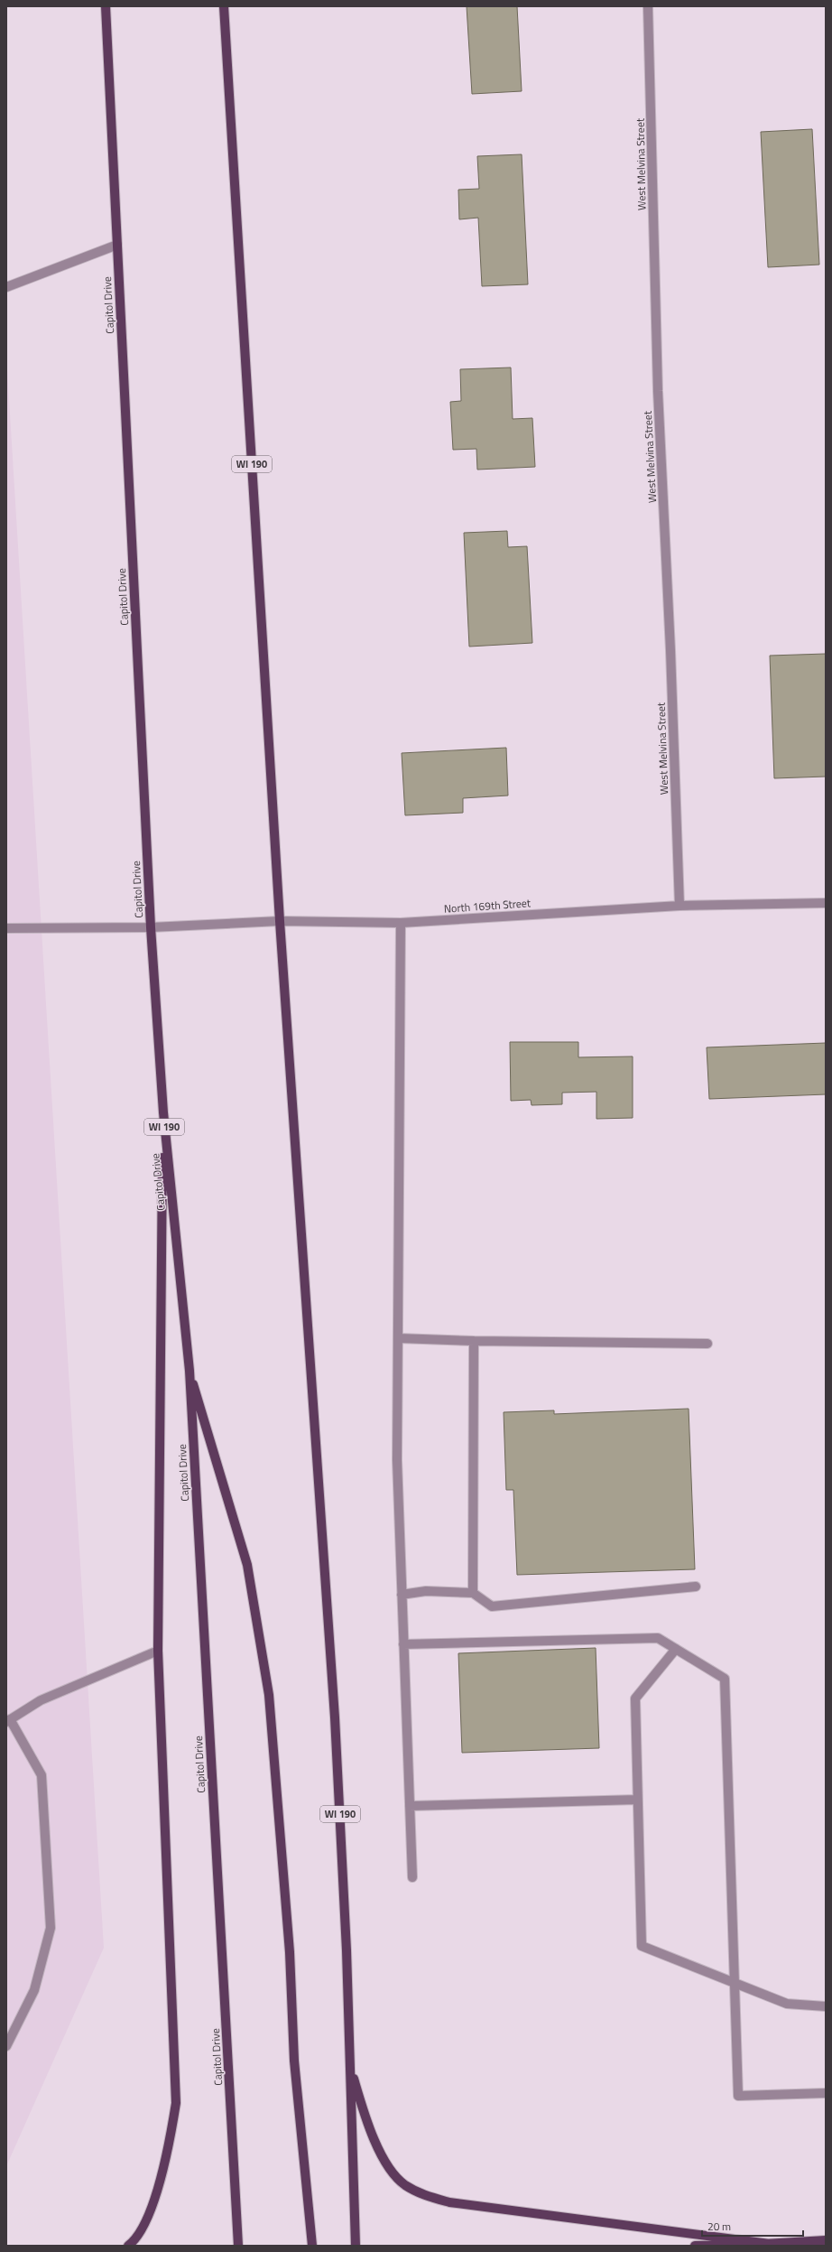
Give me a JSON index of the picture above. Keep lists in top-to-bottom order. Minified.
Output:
{"streets":{"main road":["Capitol Drive","WI 190"],"street":["West Melvina Street","North 169th Street"]},"crossings":[["West Melvina Street","North 169th Street"],["Capitol Drive","North 169th Street"],["WI 190","North 169th Street"]],"scale_bar":"20 m"}
